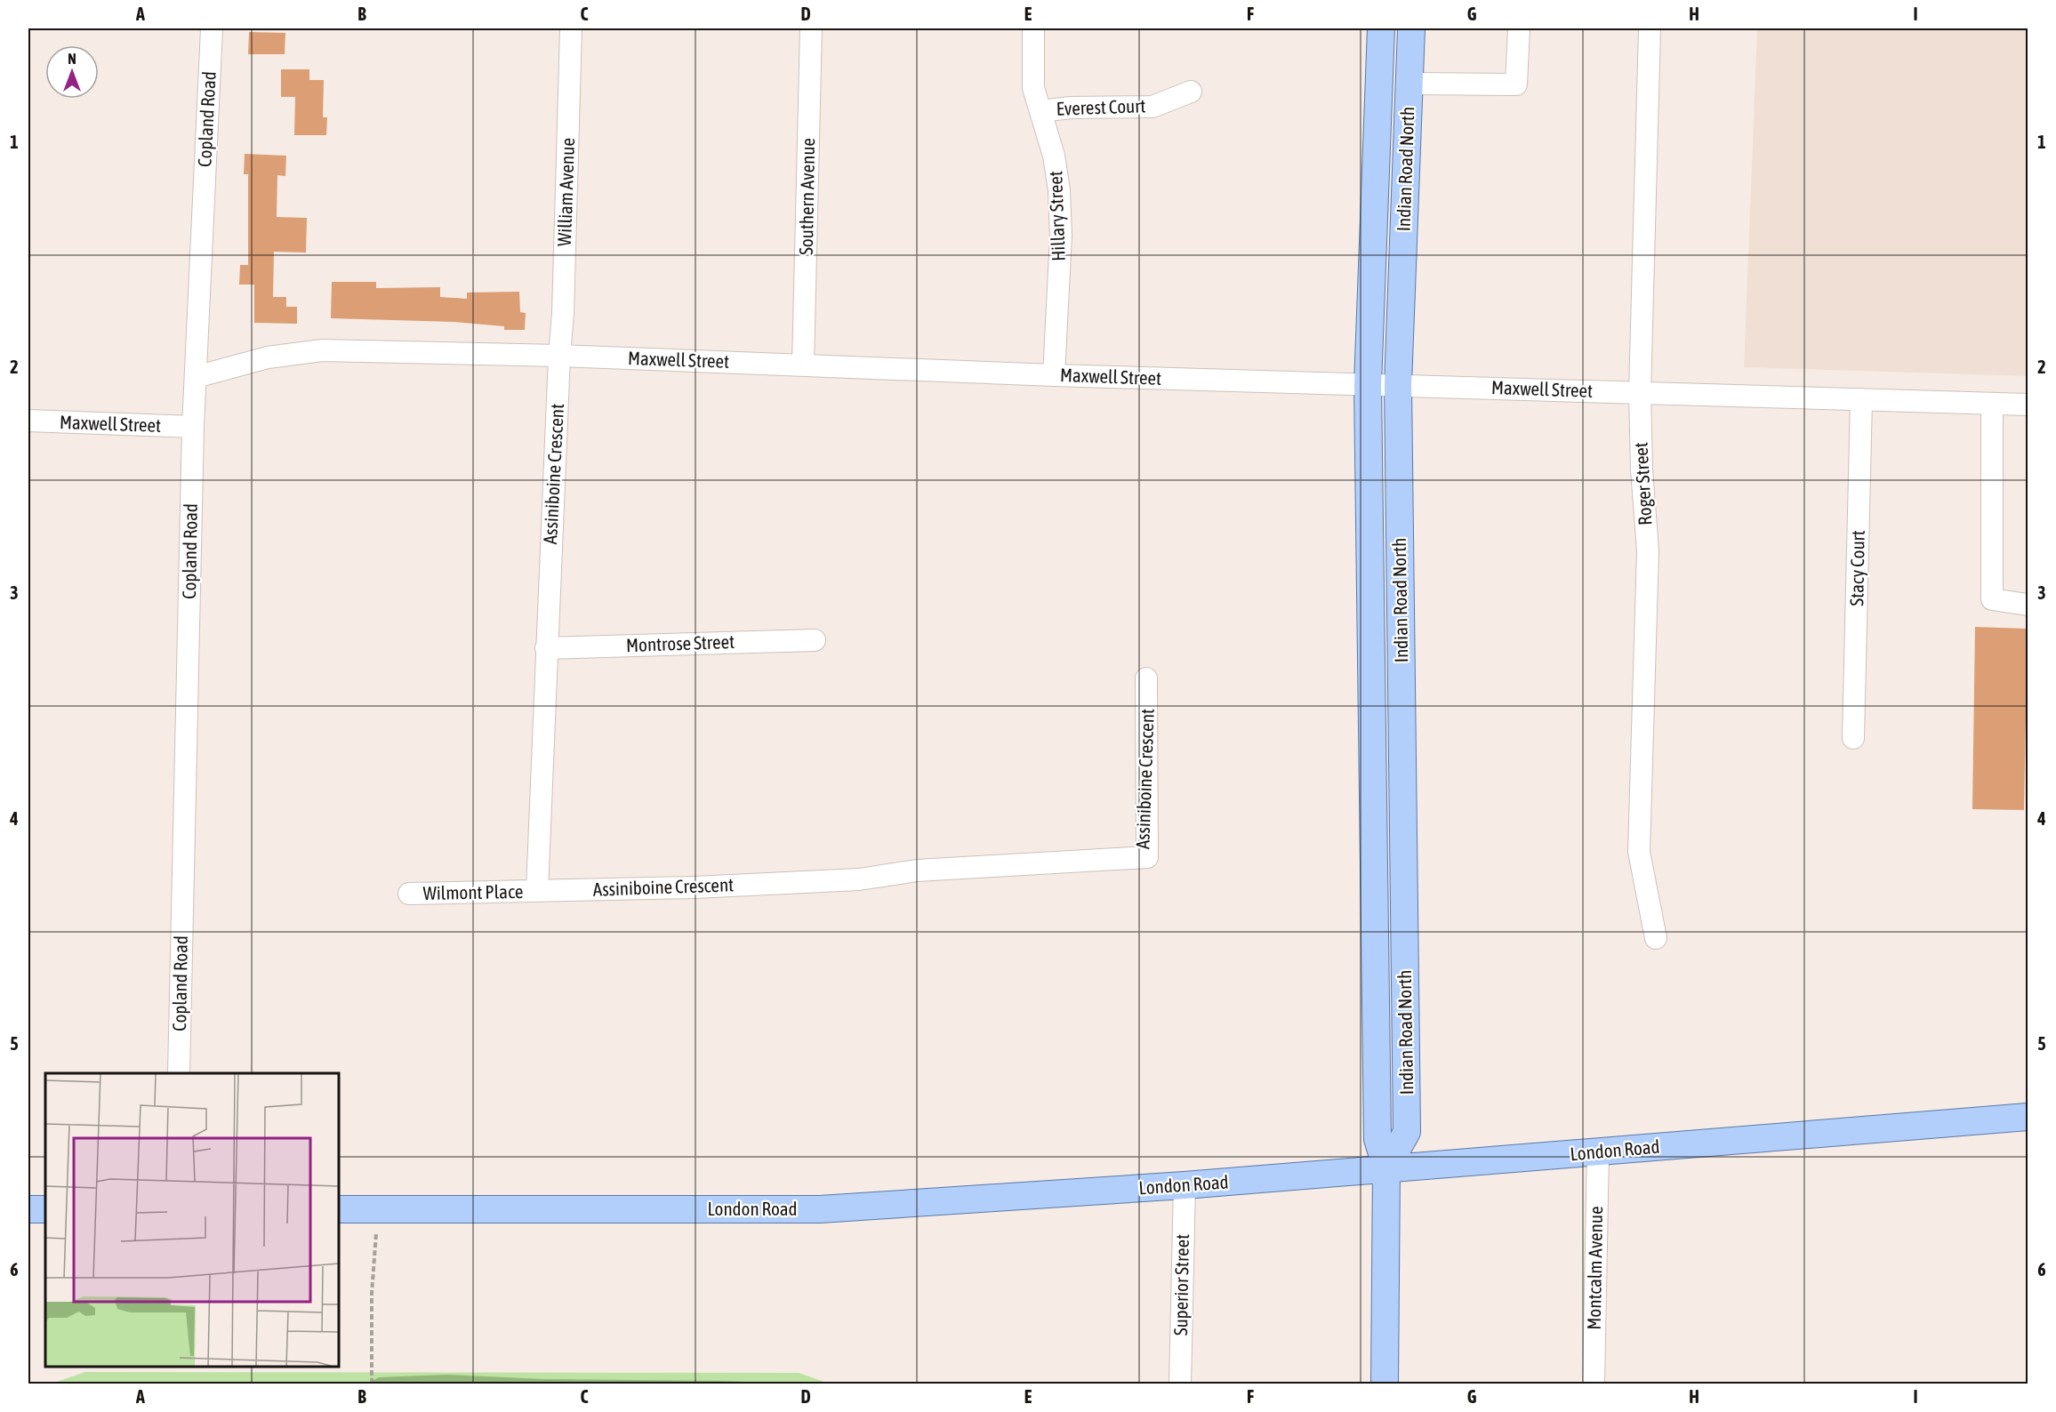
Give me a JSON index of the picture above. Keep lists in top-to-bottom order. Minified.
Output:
{"streets":{"main road":["Indian Road North","London Road"],"street":["Everest Court","Copland Road","William Avenue","Southern Avenue","Hillary Street","Maxwell Street","Assiniboine Crescent","Roger Street","Stacy Court","Montrose Street","Wilmont Place","Montcalm Avenue","Superior Street"]},"crossings":[["Everest Court","Hillary Street"],["Copland Road","Maxwell Street"],["Indian Road North","Maxwell Street"],["Indian Road North","London Road"],["William Avenue","Maxwell Street"],["William Avenue","Assiniboine Crescent"],["Southern Avenue","Maxwell Street"],["Hillary Street","Maxwell Street"],["Maxwell Street","Assiniboine Crescent"],["Maxwell Street","Roger Street"],["Maxwell Street","Stacy Court"],["Assiniboine Crescent","Montrose Street"],["Assiniboine Crescent","Wilmont Place"],["London Road","Montcalm Avenue"],["London Road","Superior Street"]],"north":"top","grid":{"columns":["A","B","C","D","E","F","G","H","I"],"rows":["1","2","3","4","5","6"]}}
